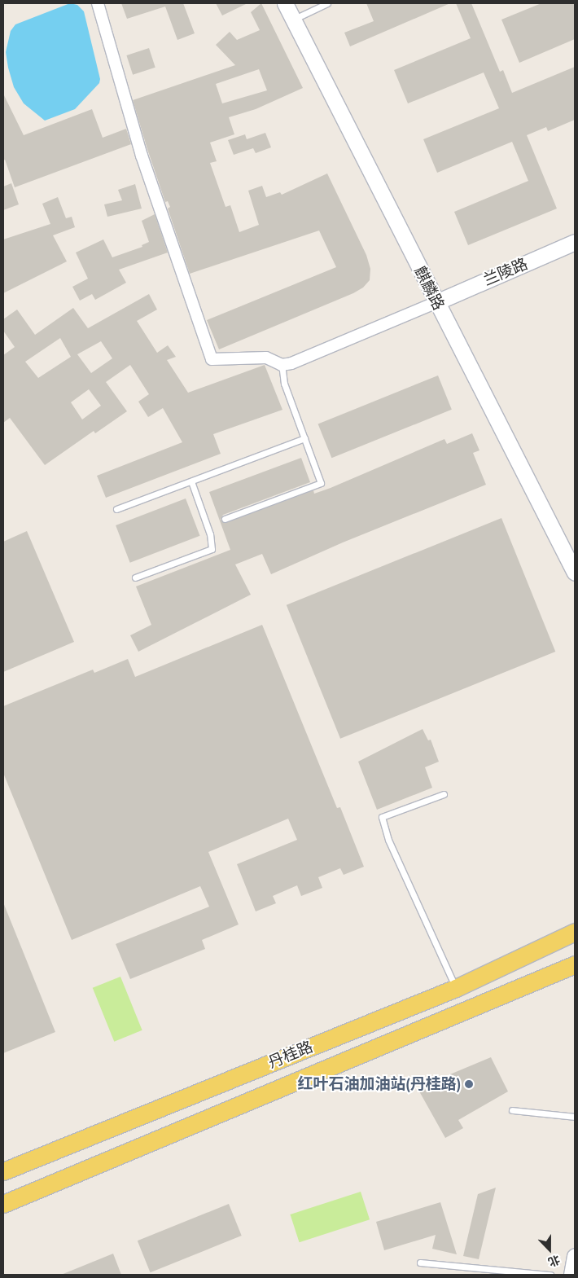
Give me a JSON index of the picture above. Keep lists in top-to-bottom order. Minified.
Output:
{"streets":{"main road":["丹桂路"],"street":["兰陵路","麒麟路"]},"crossings":[["兰陵路","麒麟路"]],"places":["红叶石油加油站(丹桂路)"],"north":"bottom"}
